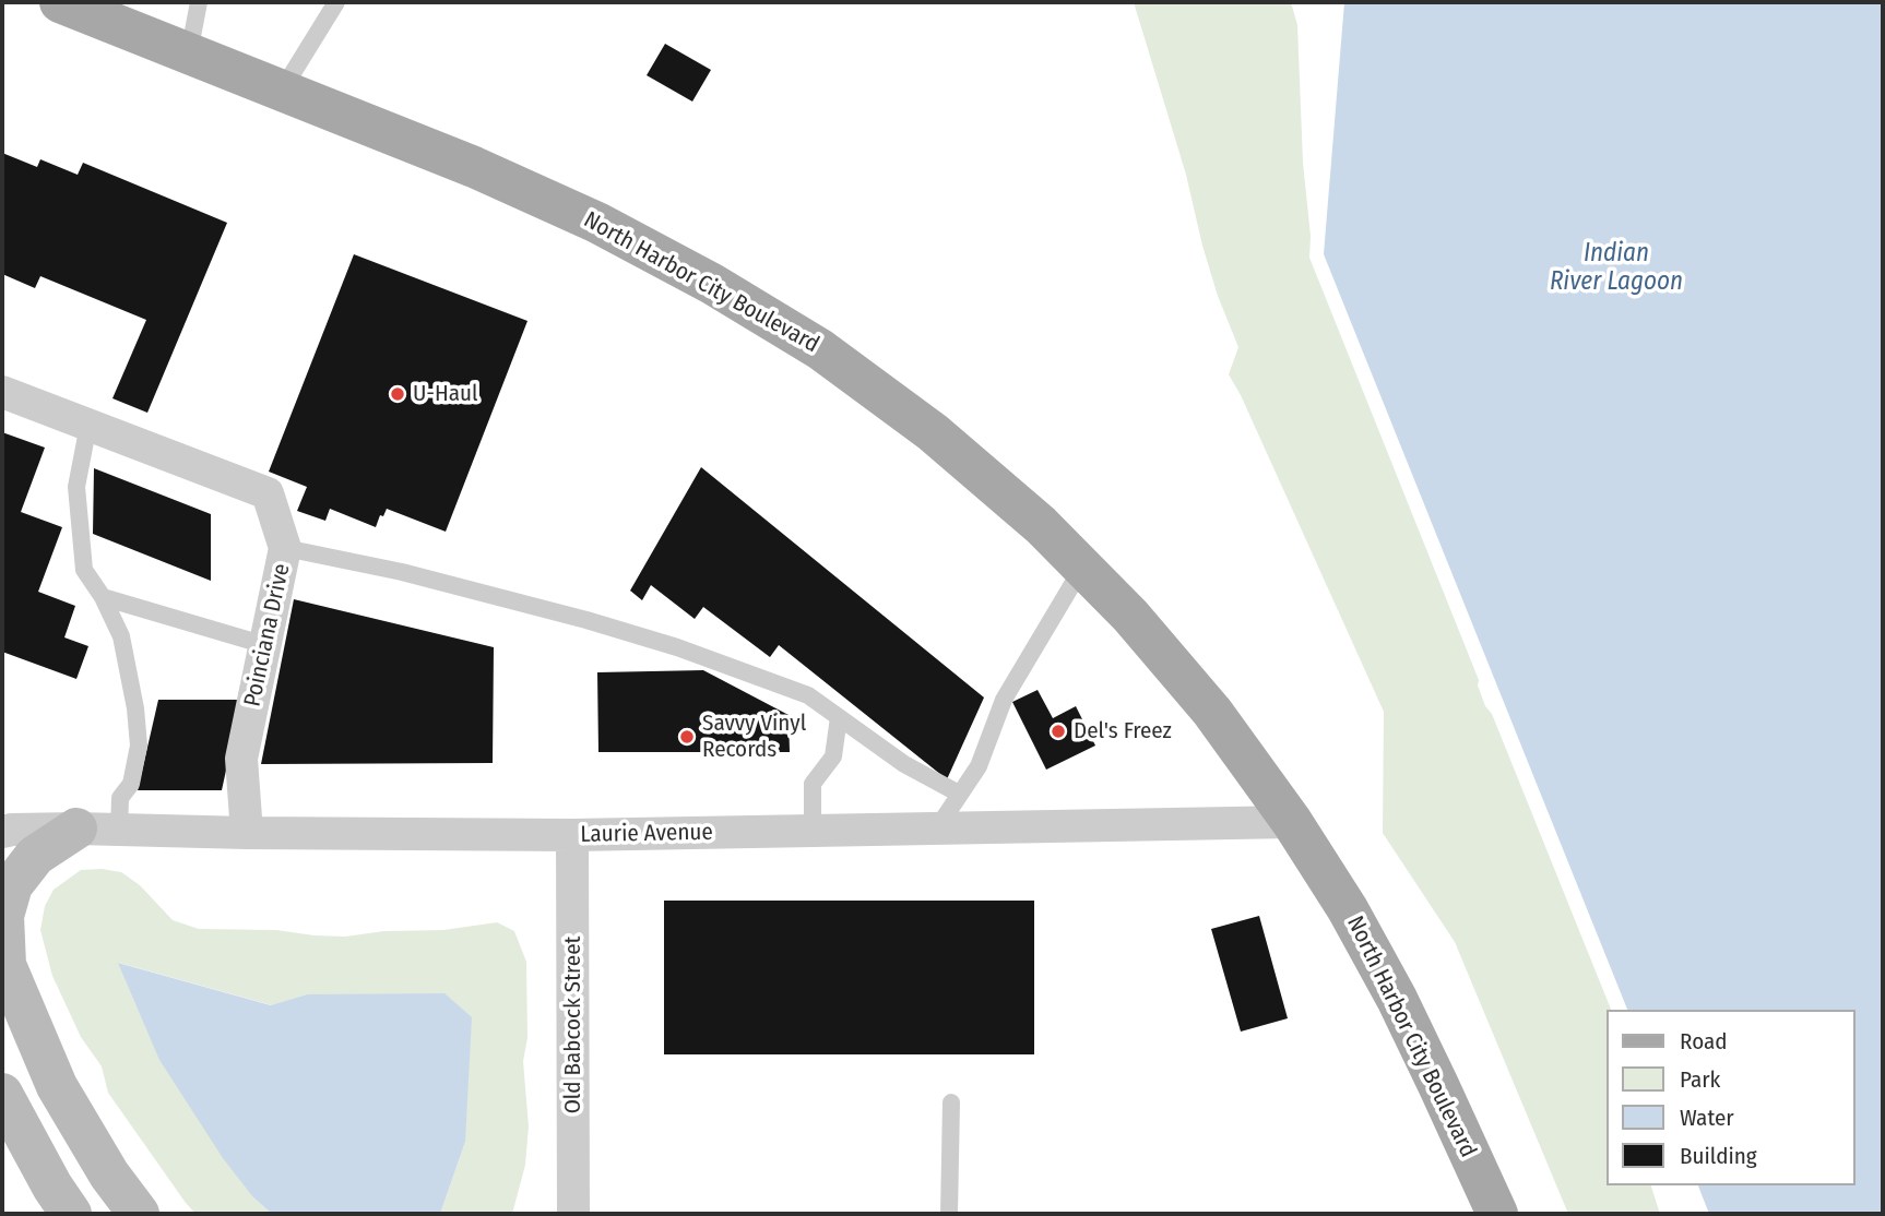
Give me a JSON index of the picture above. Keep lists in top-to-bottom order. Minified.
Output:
{"streets":{"main road":["North Harbor City Boulevard"],"street":["Poinciana Drive","Laurie Avenue","Old Babcock Street"]},"crossings":[["North Harbor City Boulevard","Laurie Avenue"],["Poinciana Drive","Laurie Avenue"],["Laurie Avenue","Old Babcock Street"]],"water":["Indian River Lagoon"],"places":["U-Haul","Del's Freez","Savvy Vinyl Records"],"legend":["Road","Park","Water","Building"]}
